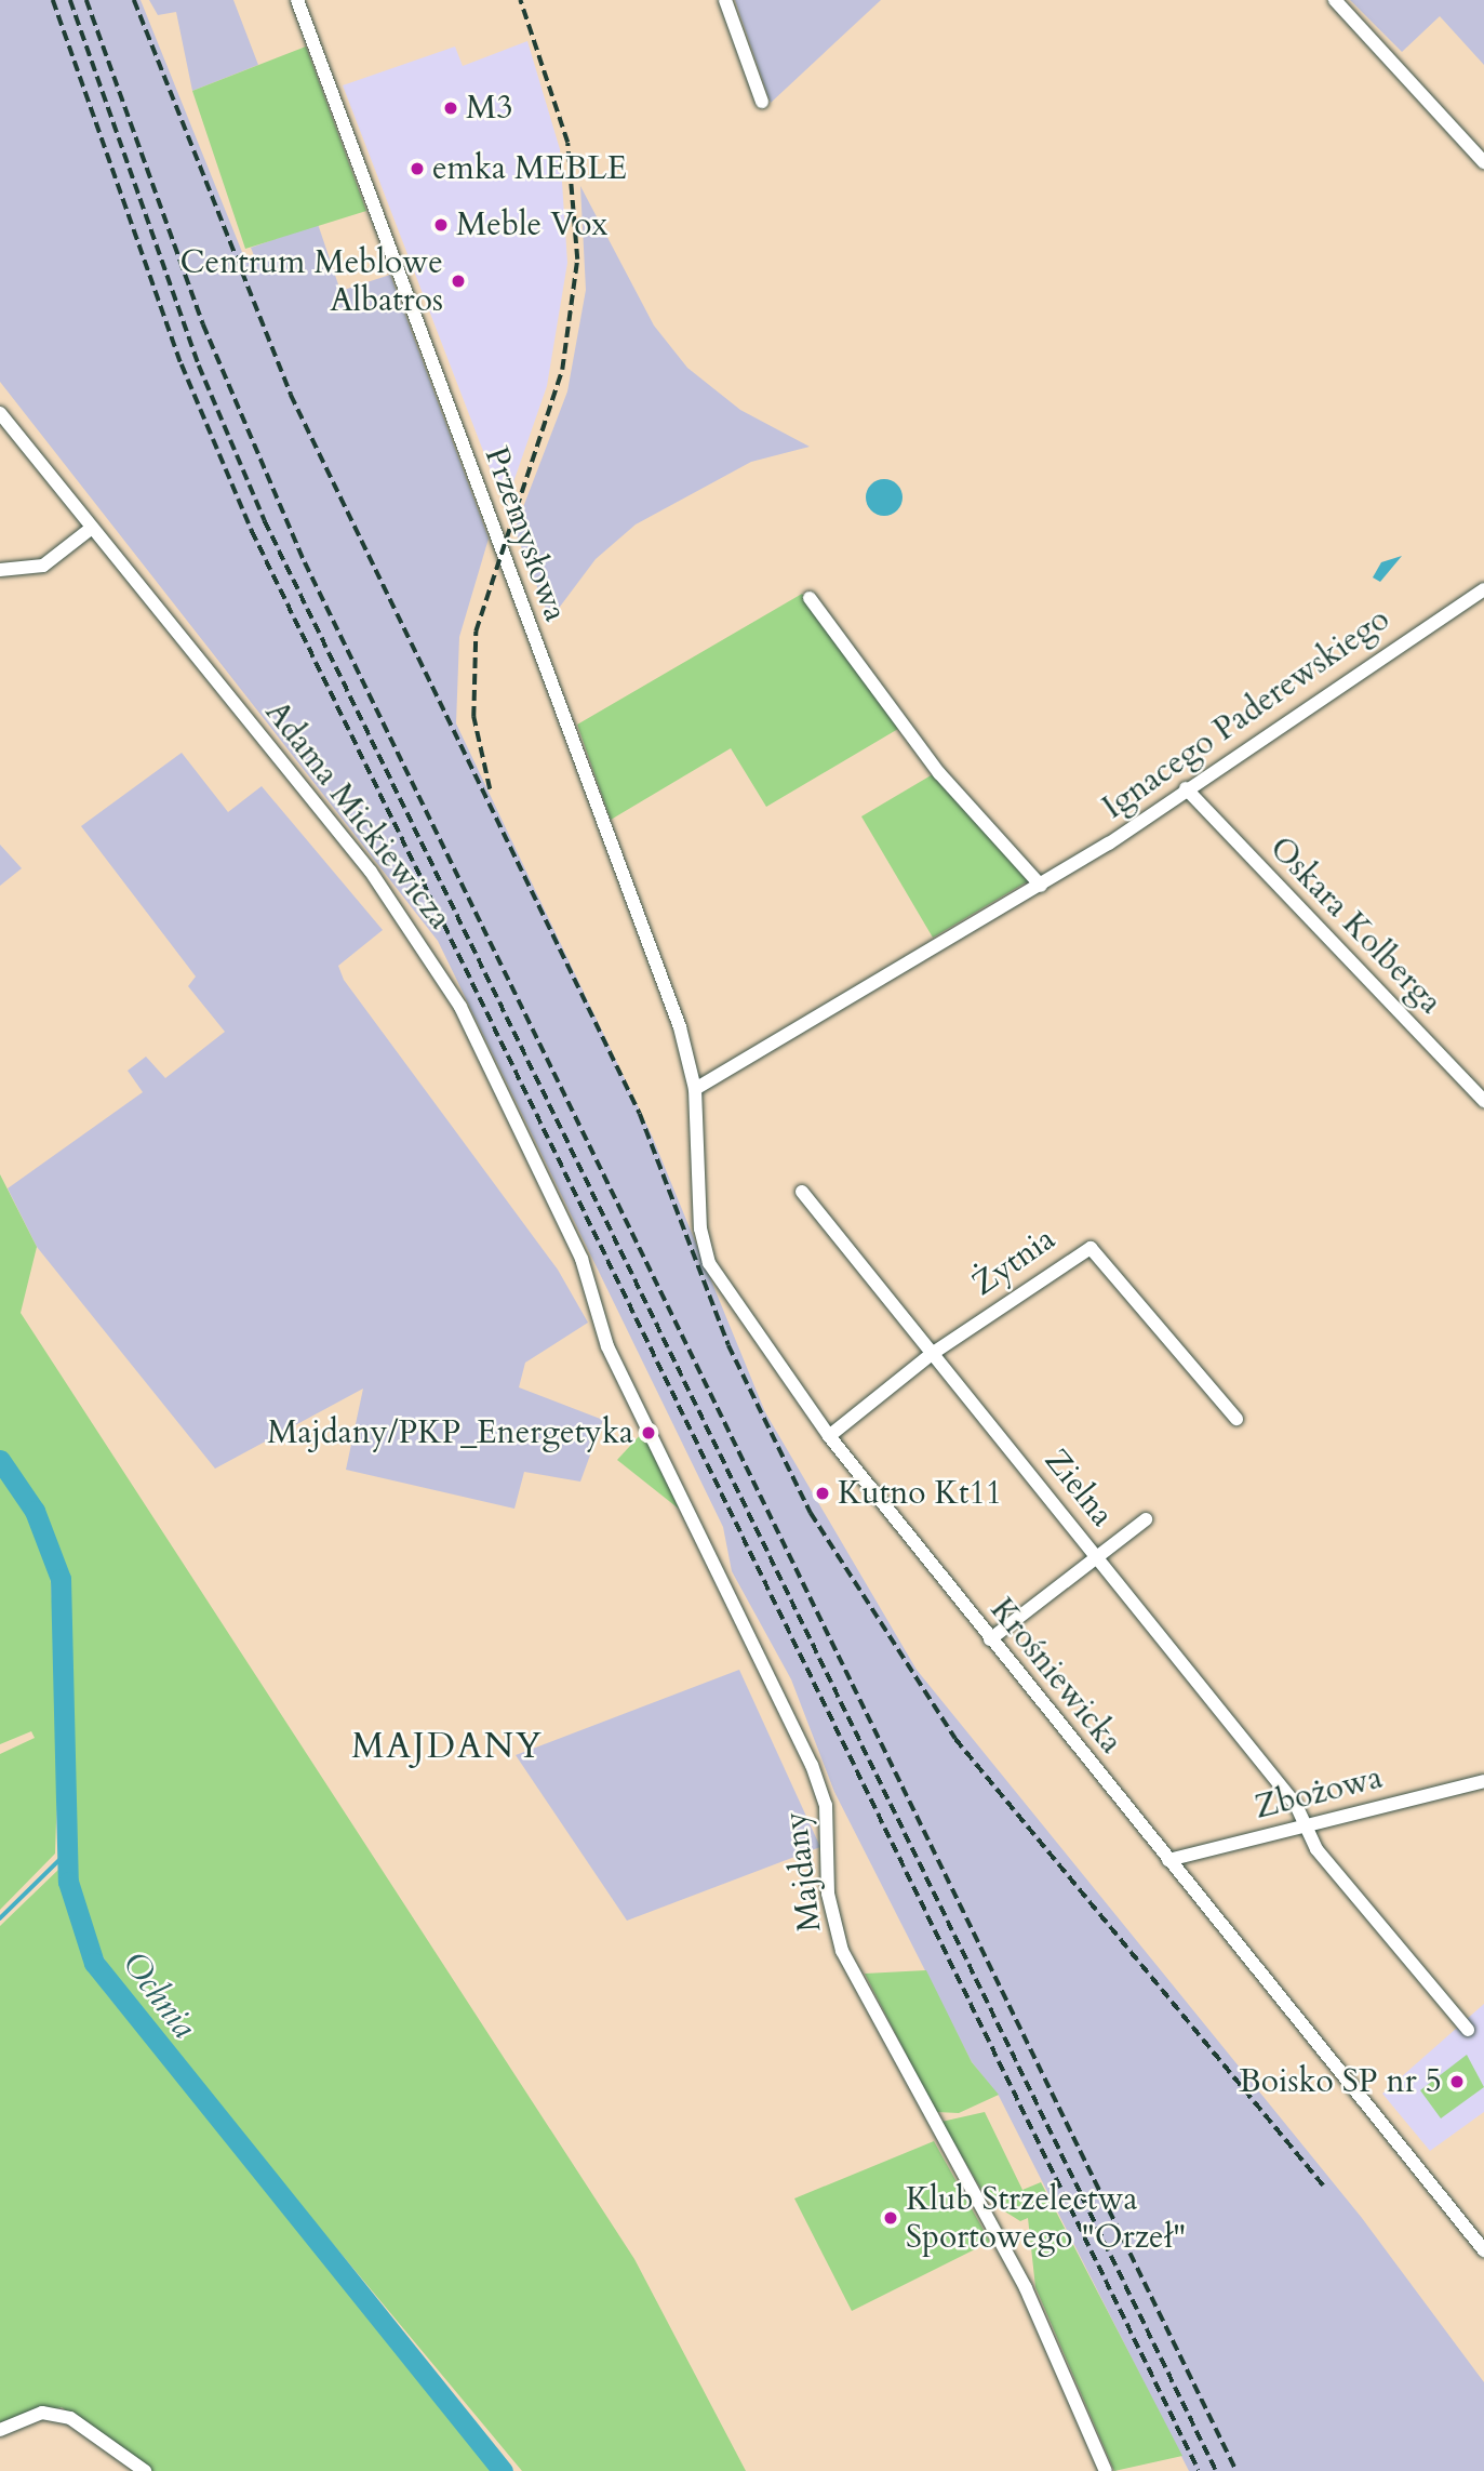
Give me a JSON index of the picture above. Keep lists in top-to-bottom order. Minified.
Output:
{"streets":{"street":["Przemysłowa","Ignacego Paderewskiego","Adama Mickiewicza","Oskara Kolberga","Żytnia","Zielna","Krośniewicka","Zbożowa","Majdany"]},"crossings":[["Przemysłowa","Ignacego Paderewskiego"],["Przemysłowa","Krośniewicka"],["Ignacego Paderewskiego","Oskara Kolberga"],["Ignacego Paderewskiego","Krośniewicka"],["Adama Mickiewicza","Majdany"],["Żytnia","Zielna"],["Żytnia","Krośniewicka"],["Zielna","Zbożowa"],["Krośniewicka","Zbożowa"]],"districts":["MAJDANY"],"water":["Ochnia"],"places":["M3","emka MEBLE","Meble Vox","Centrum Meblowe Albatros","Majdany/PKP_Energetyka","Kutno Kt11","Boisko SP nr 5","Klub Strzelectwa Sportowego \"Orzeł\""]}
